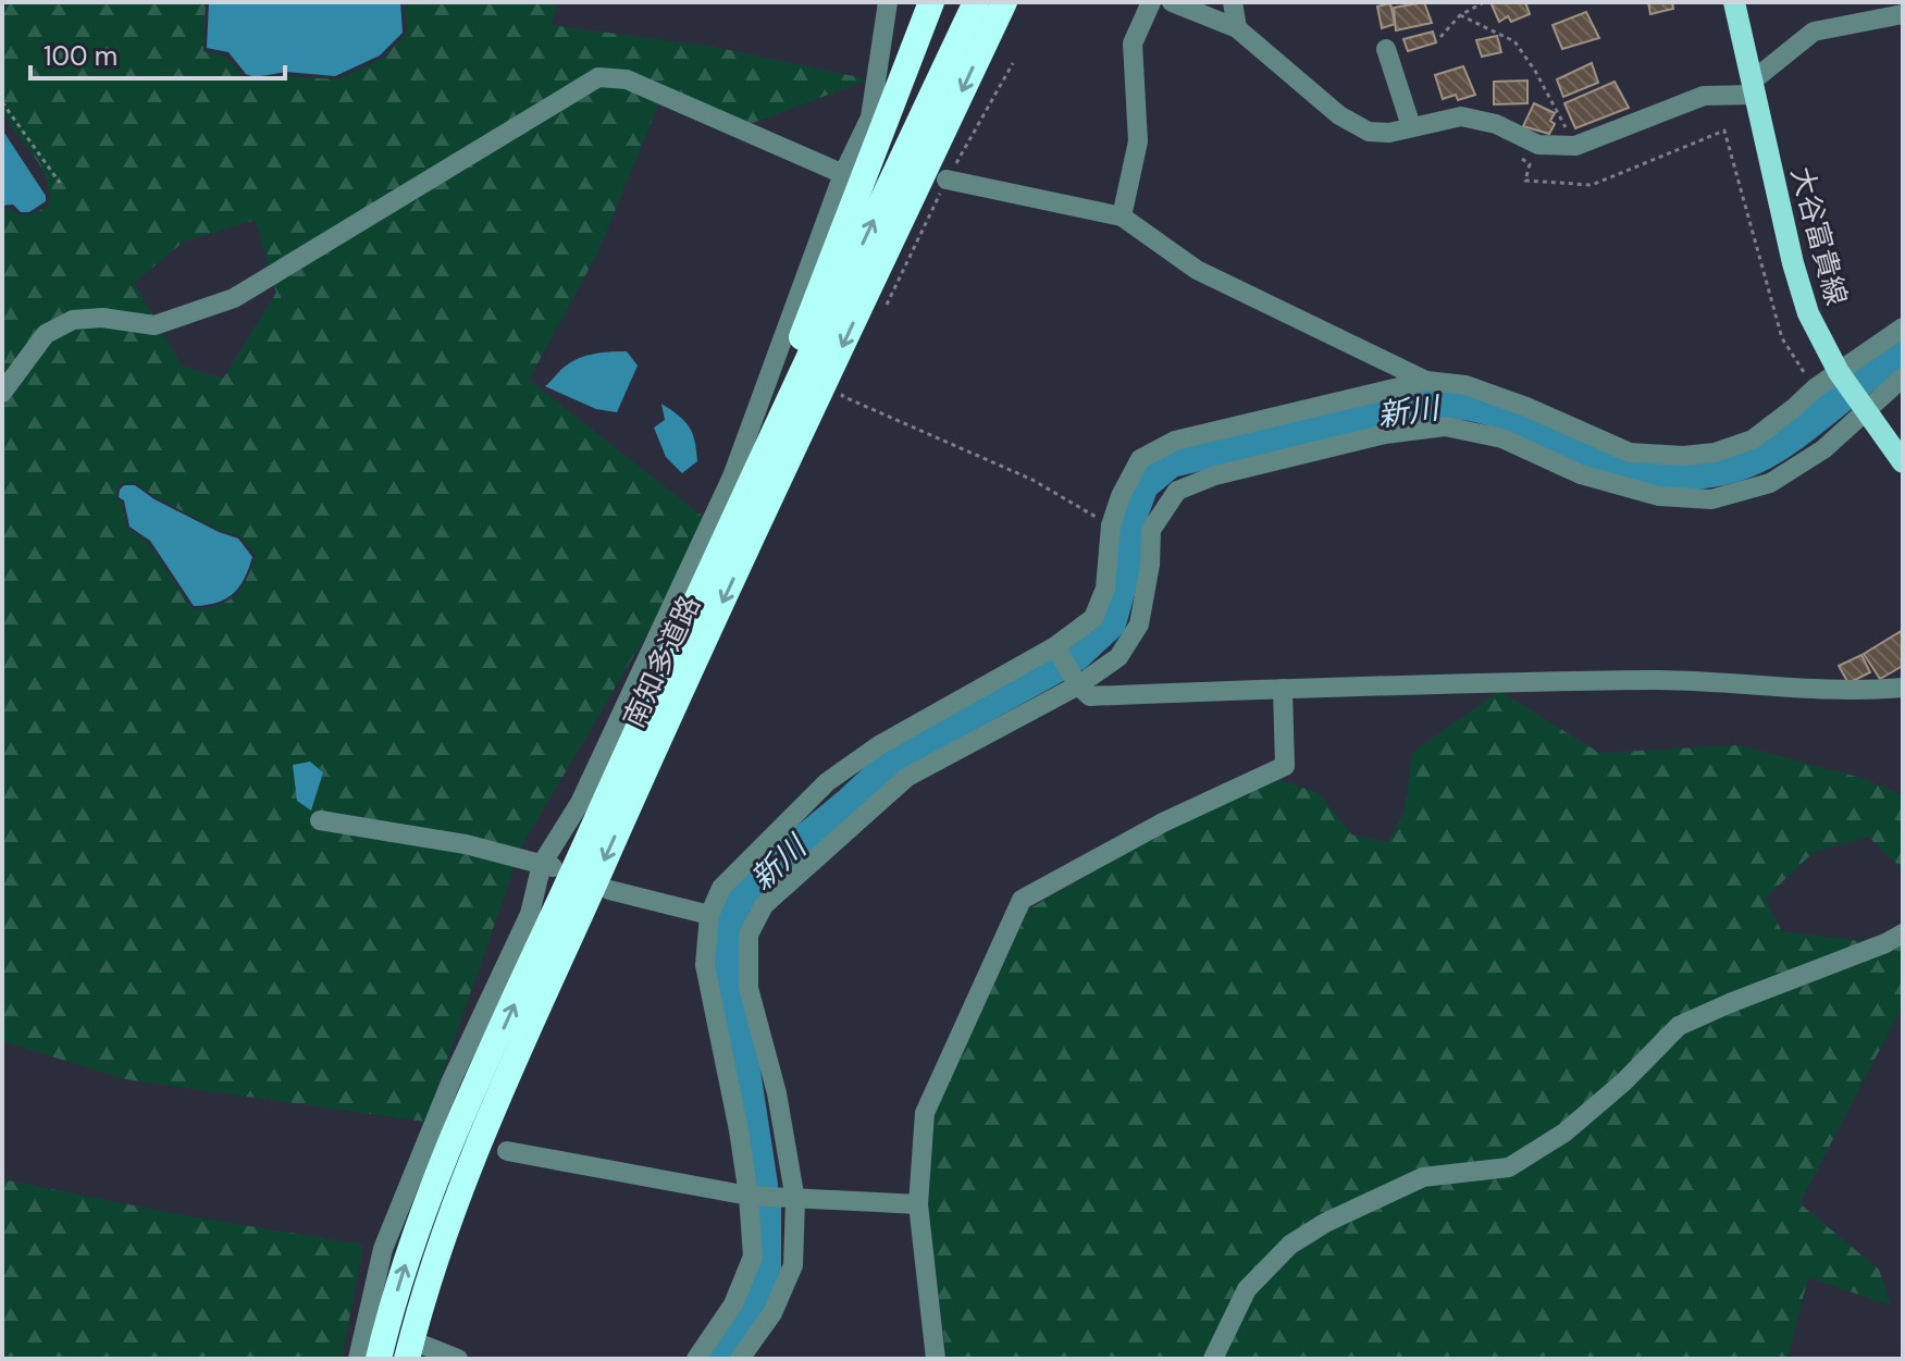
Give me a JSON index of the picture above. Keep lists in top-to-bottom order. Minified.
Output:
{"streets":{"highway":["南知多道路"],"main road":["大谷富貴線"]},"water":["新川"],"scale_bar":"100 m"}
